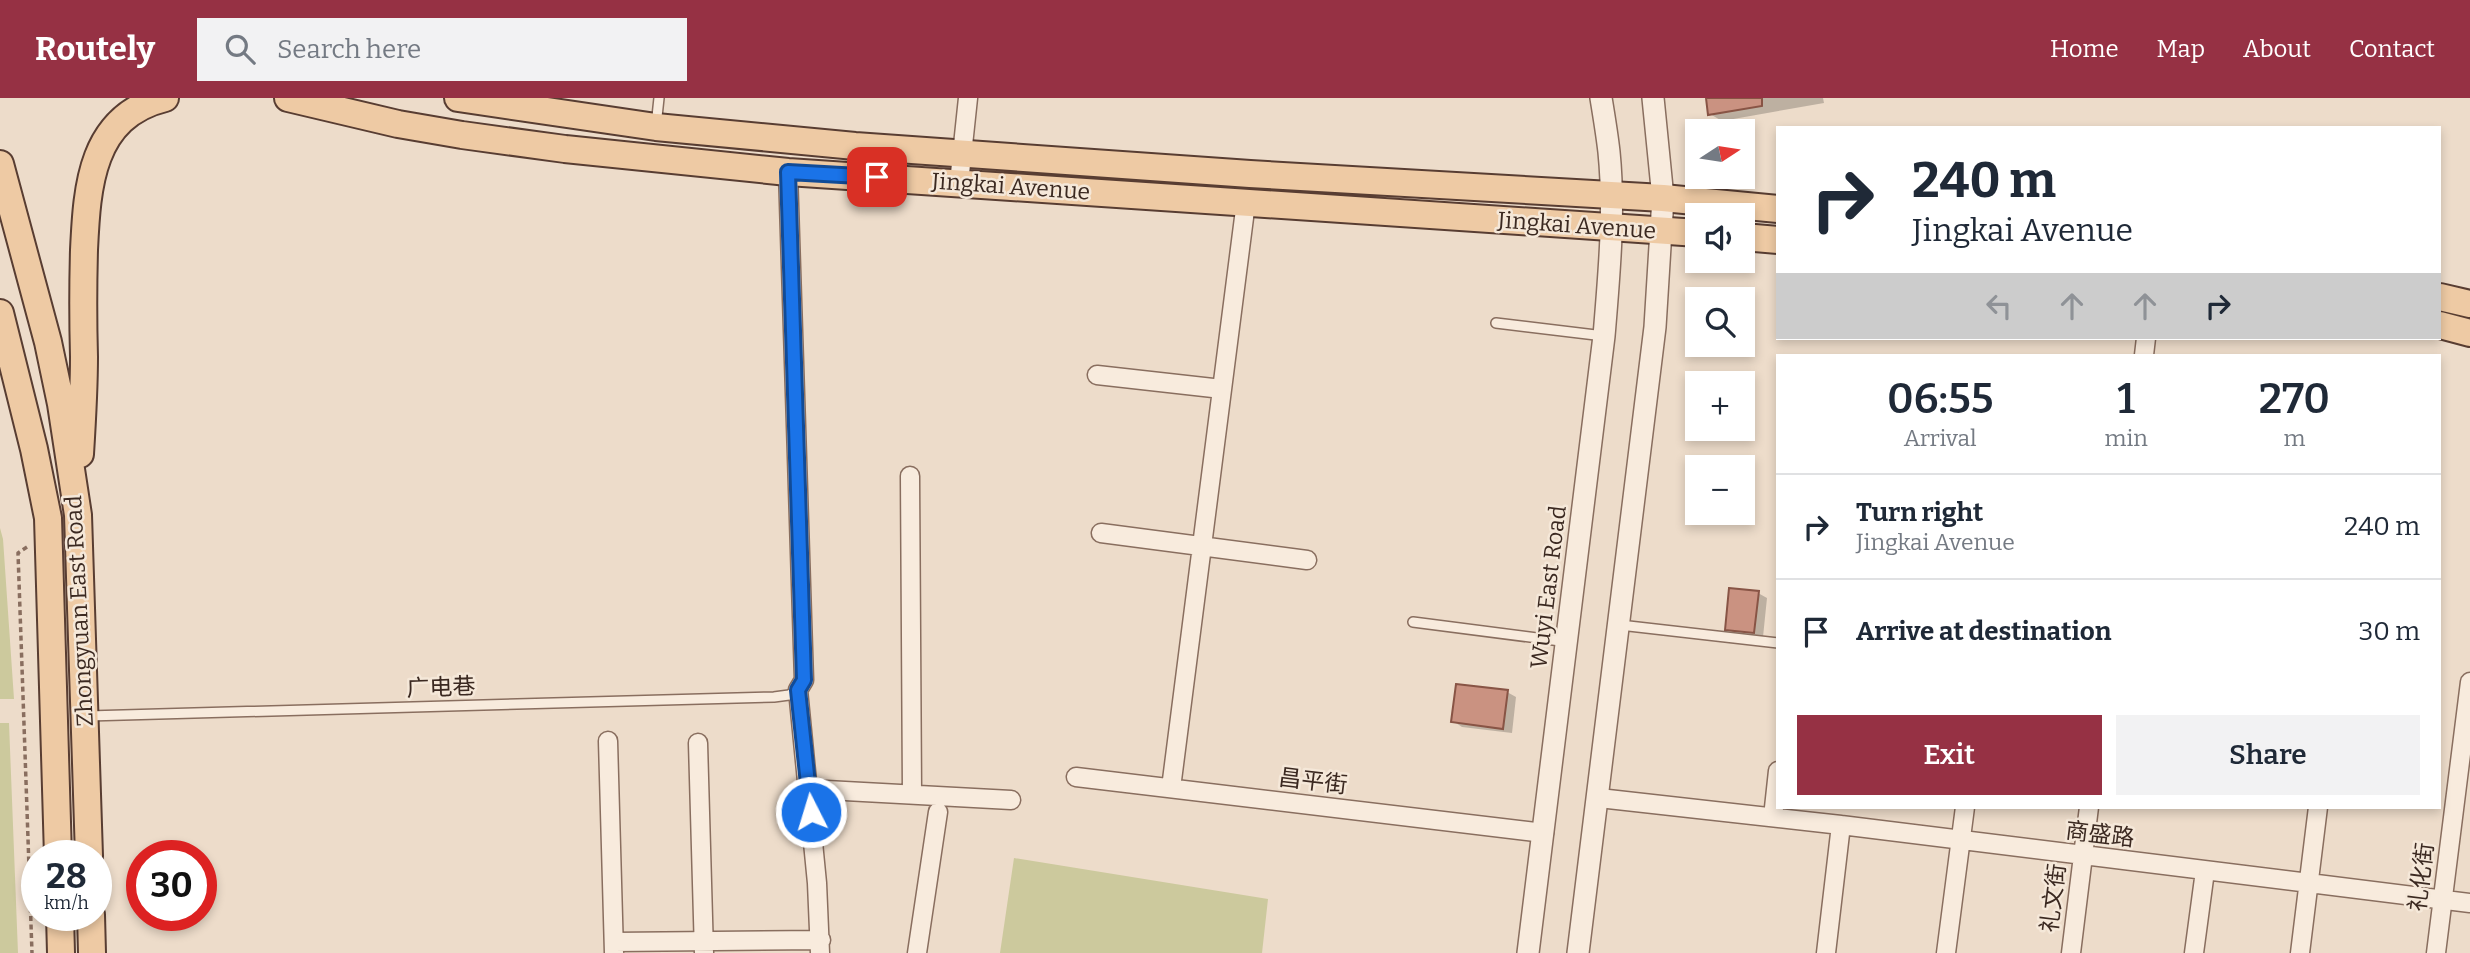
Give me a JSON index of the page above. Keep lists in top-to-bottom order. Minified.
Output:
{"streets":{"main road":["Jingkai Avenue","Zhongyuan East Road"],"street":["Wuyi East Road","昌平街","商盛路","礼化街","礼文街"],"lane":["广电巷"]},"crossings":[["Jingkai Avenue","Wuyi East Road"],["Wuyi East Road","昌平街"],["Zhongyuan East Road","广电巷"],["商盛路","礼化街"],["商盛路","礼文街"]],"north":"right","page":{"header":"Routely","search":"Search here","nav":["Home","Map","About","Contact"],"map_buttons":["+","−"],"turn":["240 m","Jingkai Avenue"],"eta":["06:55","Arrival","1","min","270","m"],"list":[{"name":"Turn right","note":"Jingkai Avenue","value":"240 m"},{"name":"Arrive at destination","value":"30 m"}],"buttons":["Exit","Share"],"speed":"28 km/h","limit":"30"}}
